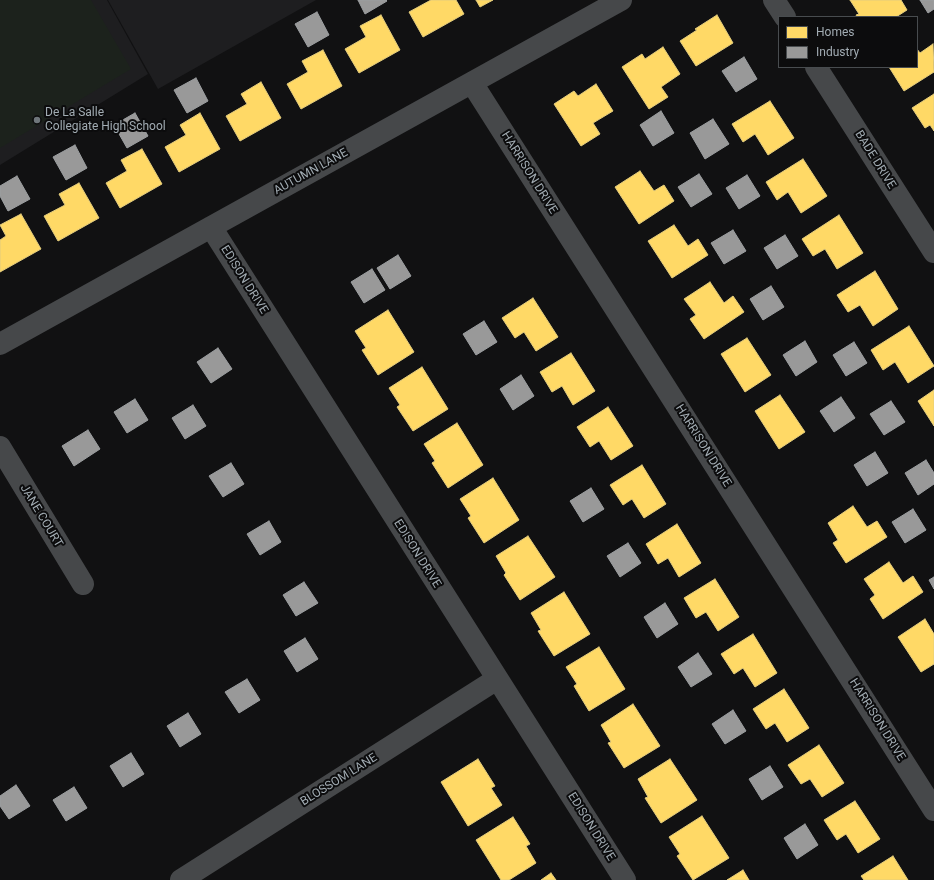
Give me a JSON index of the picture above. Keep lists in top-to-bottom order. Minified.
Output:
{"streets":{"street":["BADE DRIVE","AUTUMN LANE","HARRISON DRIVE","EDISON DRIVE","JANE COURT","BLOSSOM LANE"]},"crossings":[["AUTUMN LANE","HARRISON DRIVE"],["AUTUMN LANE","EDISON DRIVE"],["EDISON DRIVE","BLOSSOM LANE"]],"places":["De La Salle Collegiate High School"],"legend":["Homes","Industry"]}
